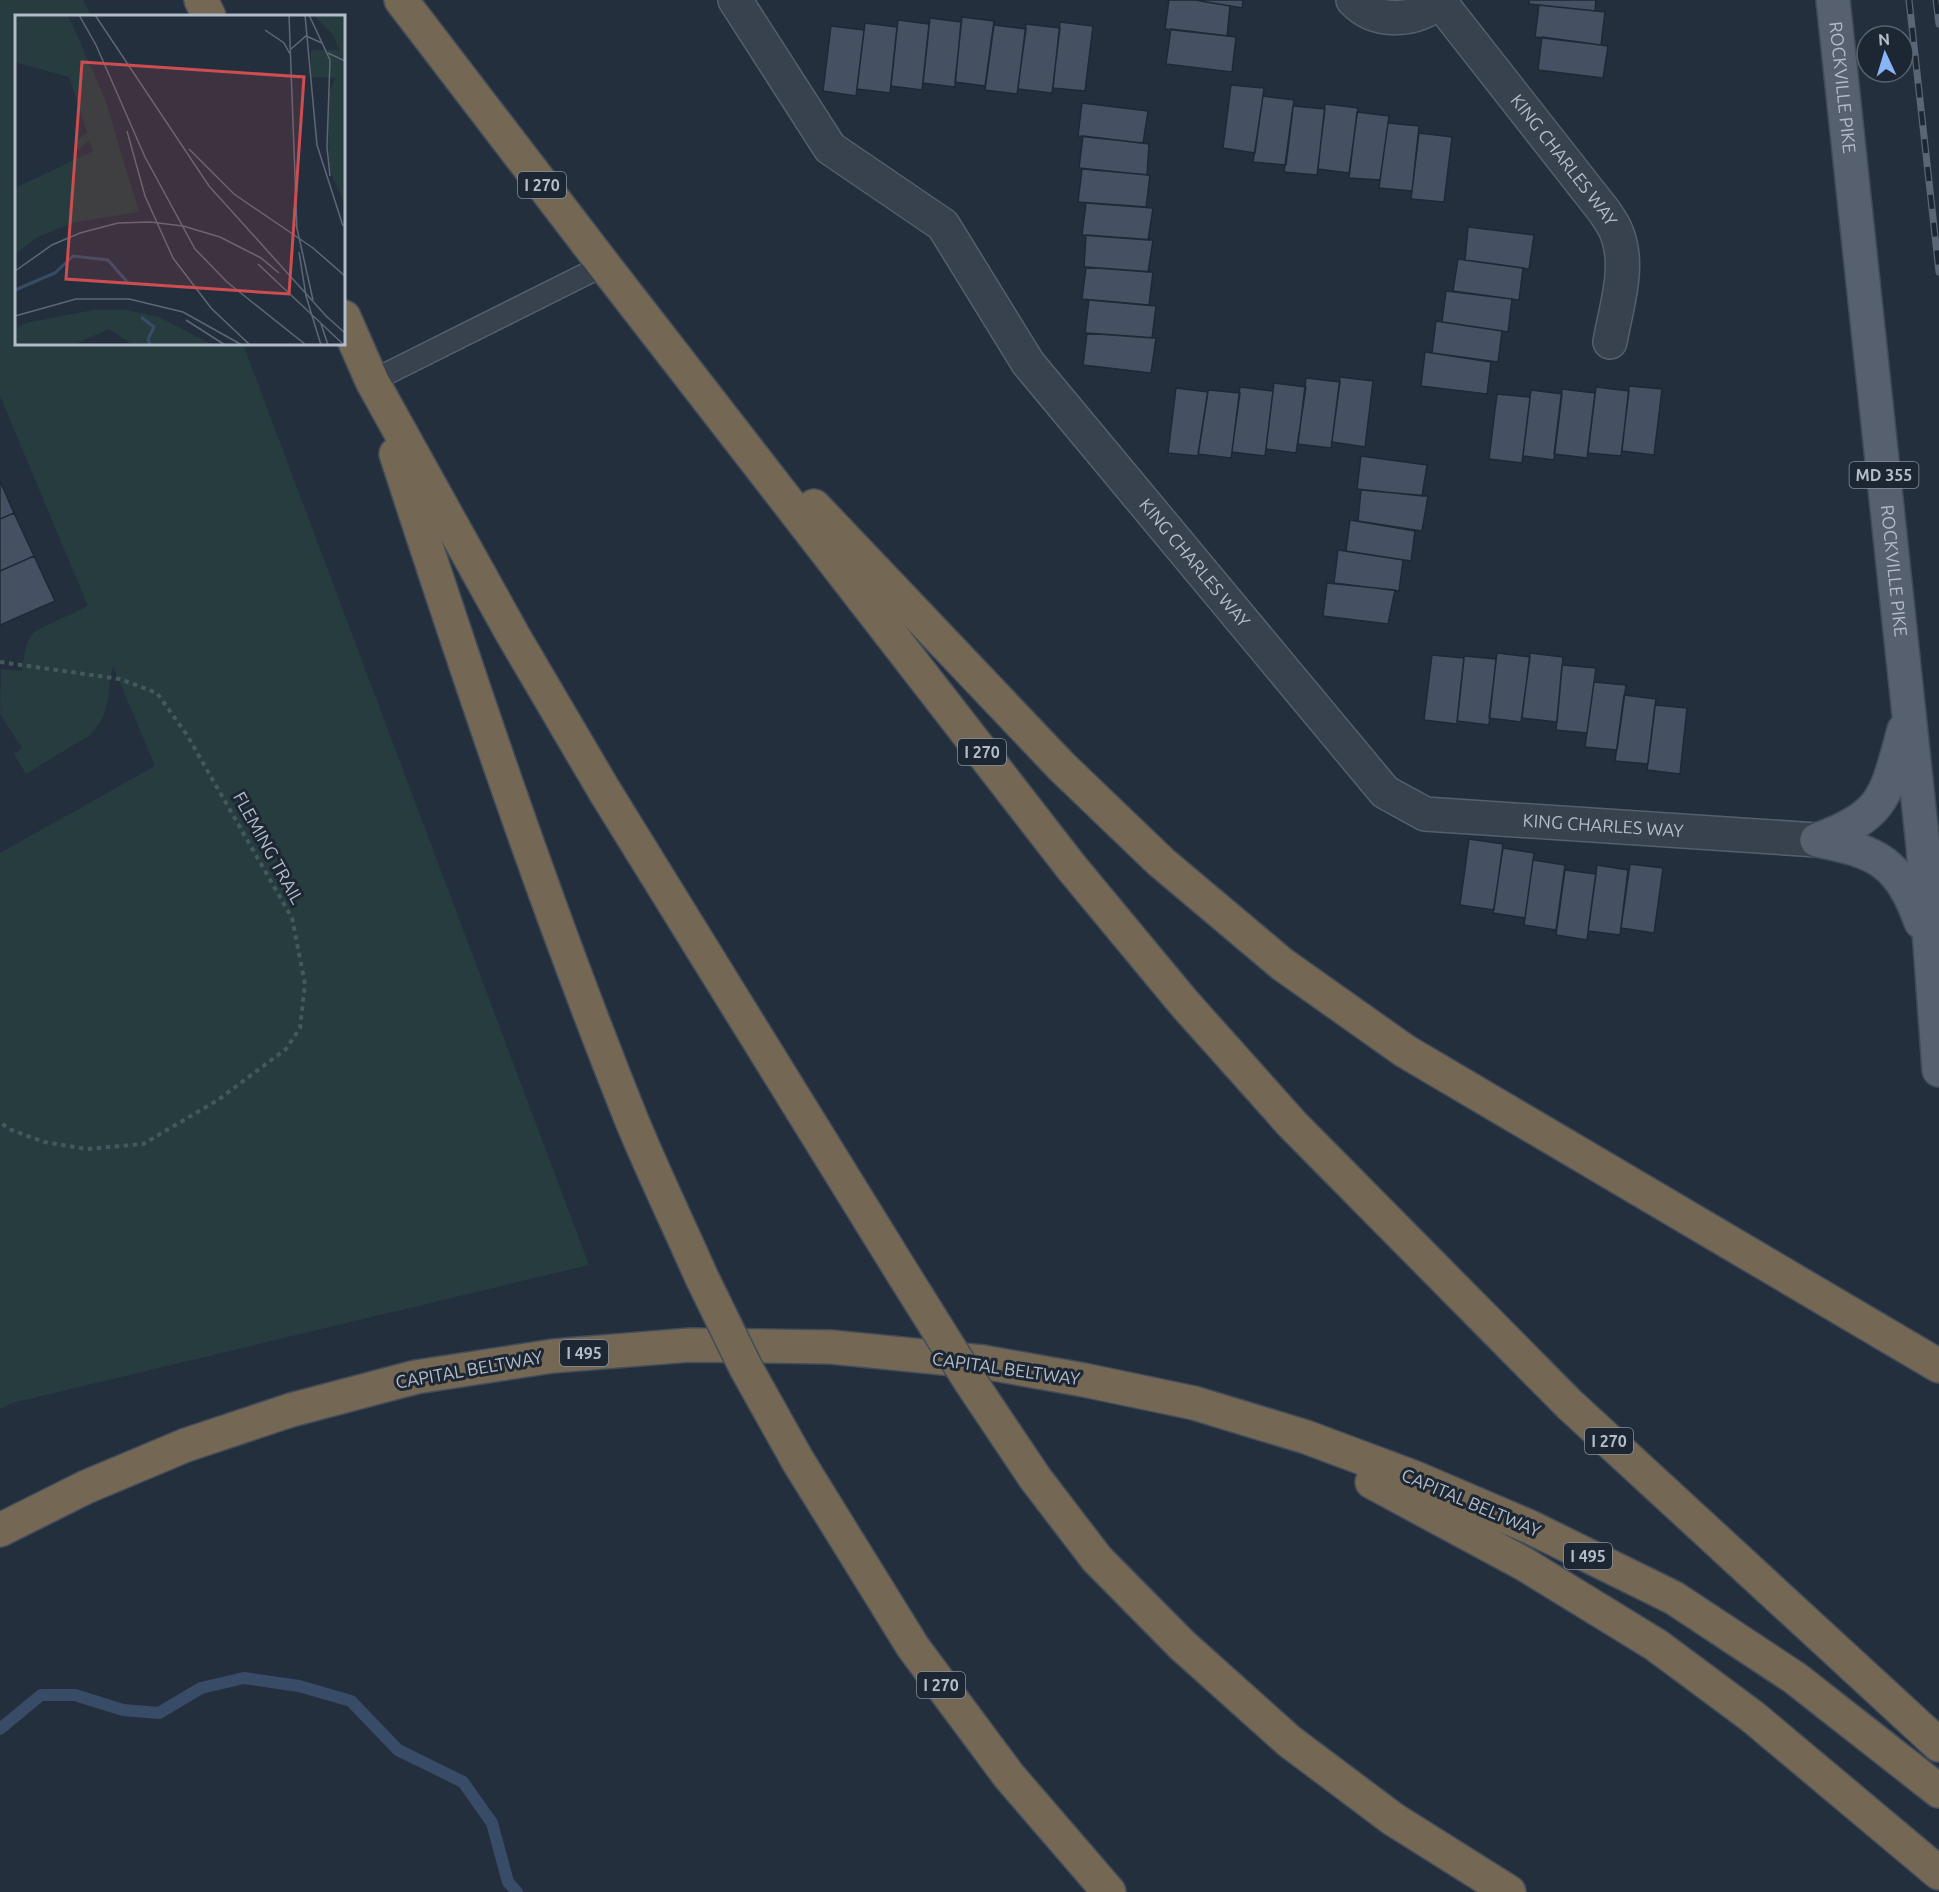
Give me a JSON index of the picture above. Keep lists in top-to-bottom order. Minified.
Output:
{"streets":{"highway":["I 270","I 495","CAPITAL BELTWAY"],"main road":["ROCKVILLE PIKE","MD 355"],"street":["KING CHARLES WAY"],"path":["FLEMING TRAIL"]},"north":"top"}
